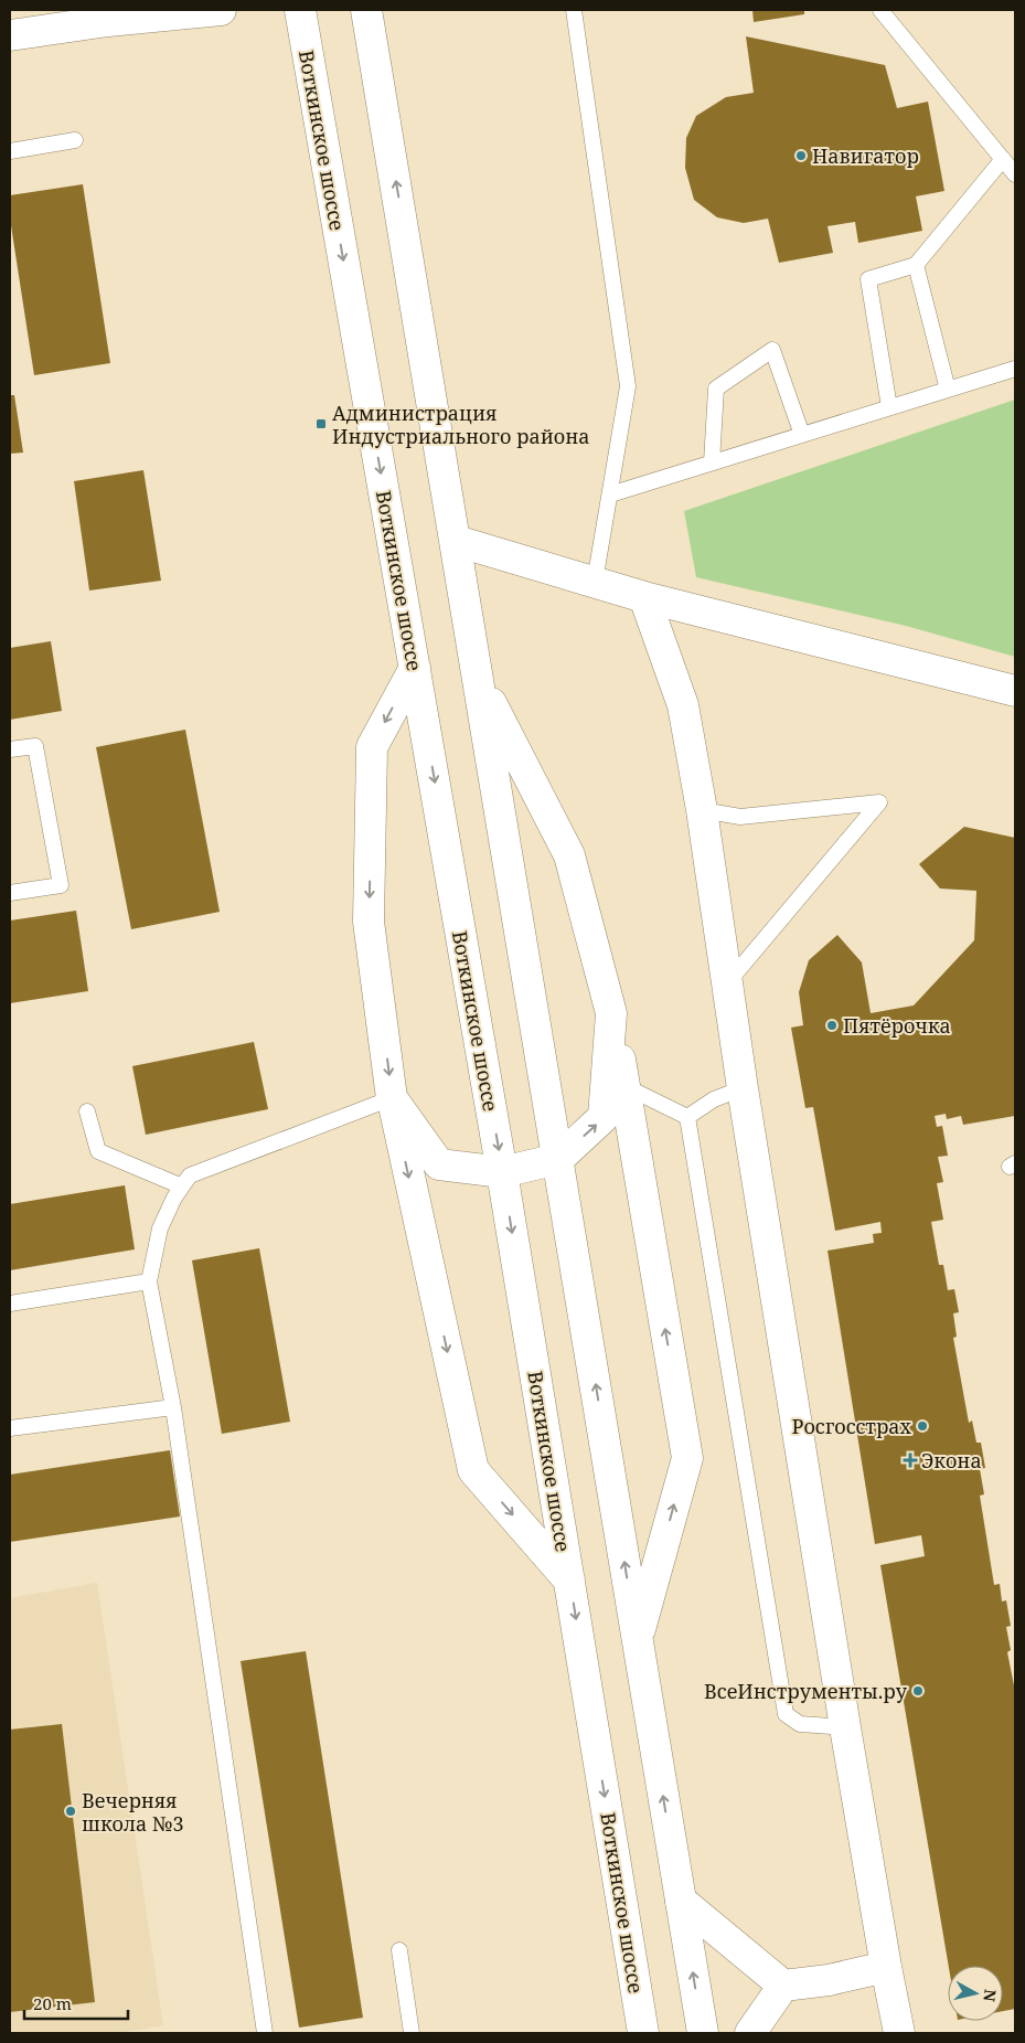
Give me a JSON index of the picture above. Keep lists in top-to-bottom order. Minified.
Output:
{"streets":{"main road":["Воткинское шоссе"]},"places":{"other":["Навигатор","Пятёрочка","Росгосстрах","ВсеИнструменты.ру","Вечерняя школа №3"],"transit":["Администрация Индустриального района"],"health":["Экона"]},"scale_bar":"20 m","north":"right"}
